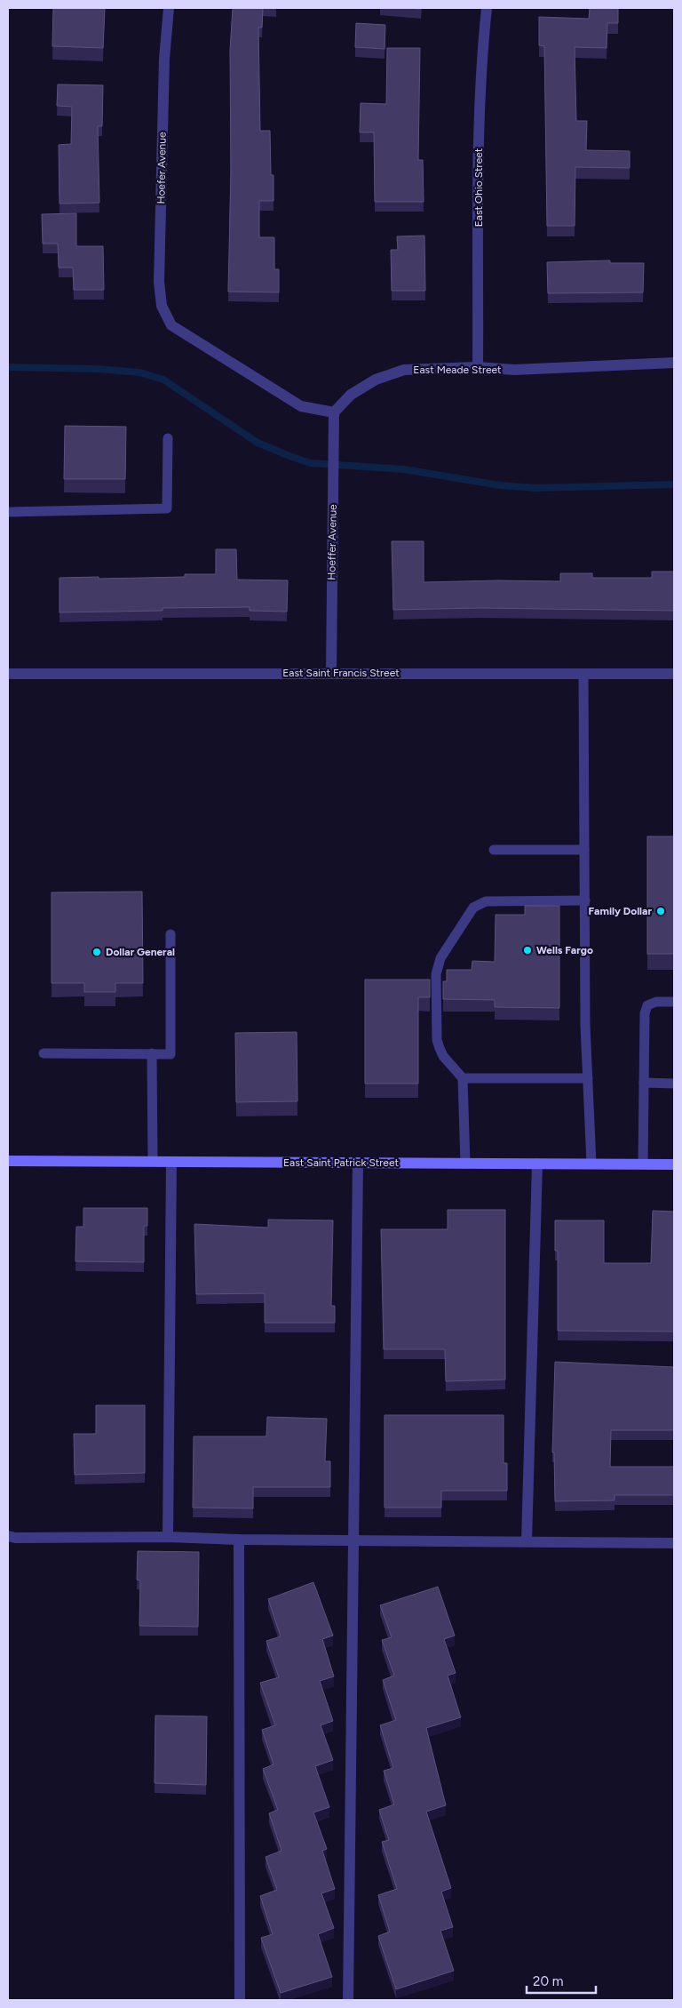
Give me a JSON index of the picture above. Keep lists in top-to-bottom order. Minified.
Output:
{"streets":{"main road":["East Saint Patrick Street"],"street":["Hoefer Avenue","East Ohio Street","East Meade Street","Hoeffer Avenue","East Saint Francis Street"]},"crossings":[["Hoefer Avenue","East Meade Street"],["Hoefer Avenue","Hoeffer Avenue"],["East Ohio Street","East Meade Street"],["East Meade Street","Hoeffer Avenue"],["Hoeffer Avenue","East Saint Francis Street"]],"places":["Family Dollar","Wells Fargo","Dollar General"],"scale_bar":"20 m"}
